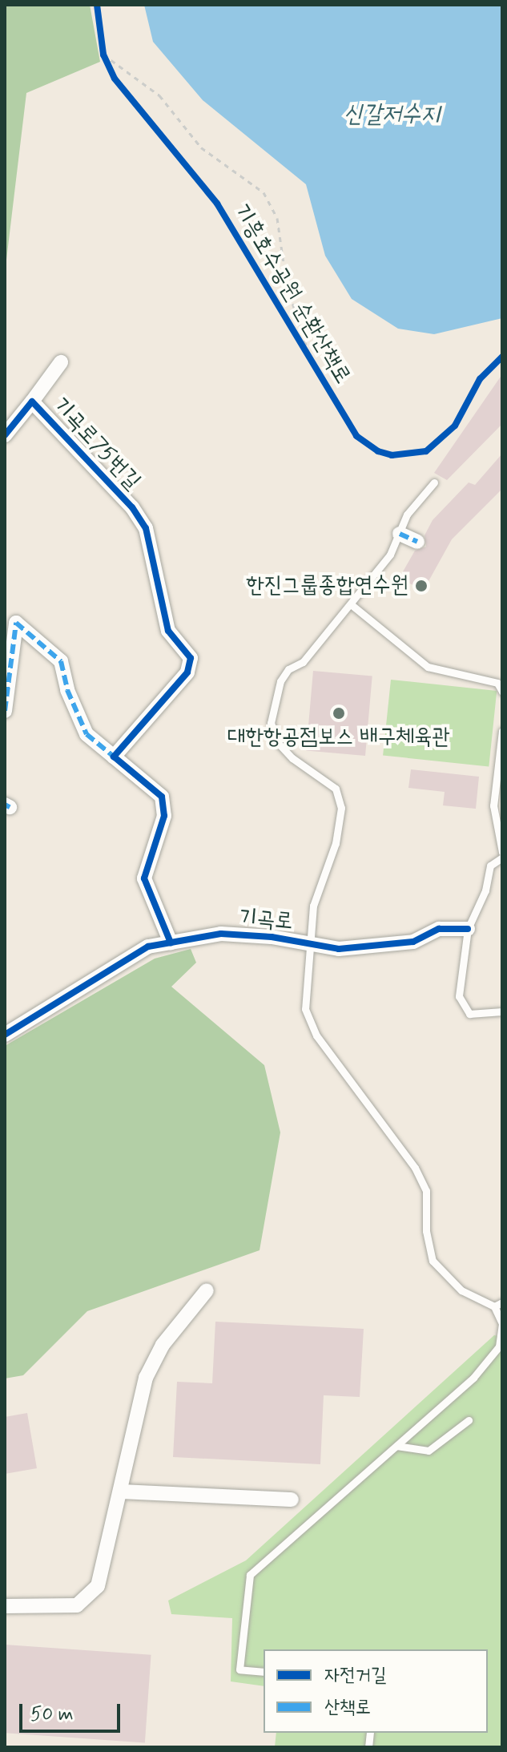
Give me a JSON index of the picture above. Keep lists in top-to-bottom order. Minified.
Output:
{"streets":{"street":["기곡로75번길","기곡로"],"cycle path":["기흥호수공원 순환산책로"]},"water":["신갈저수지"],"places":["한진그룹종합연수원","대한항공점보스 배구체육관"],"legend":["자전거길","산책로"],"scale_bar":"50 m"}
